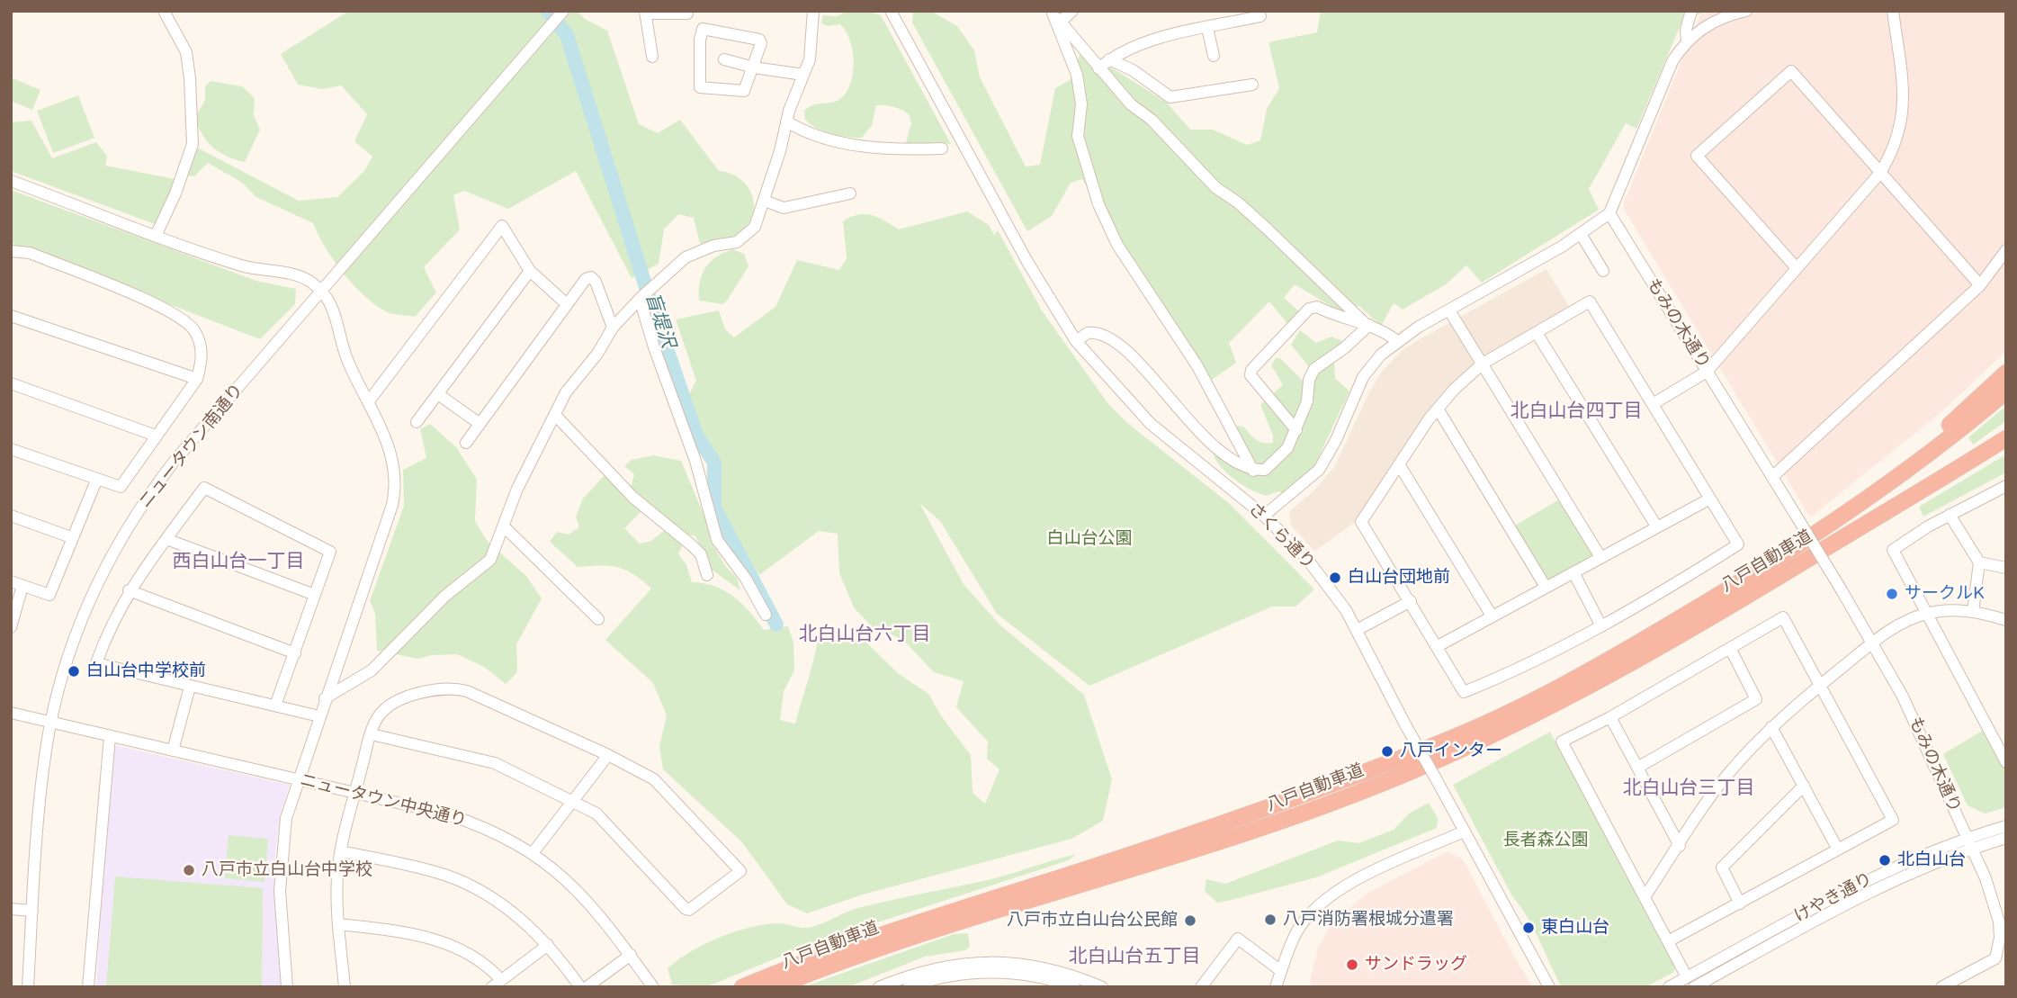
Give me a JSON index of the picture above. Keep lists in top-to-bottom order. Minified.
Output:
{"streets":{"highway":["八戸自動車道"],"street":["もみの木通り","ニュータウン南通り","さくら通り","ニュータウン中央通り","けやき通り"]},"crossings":[["もみの木通り","けやき通り"],["ニュータウン南通り","ニュータウン中央通り"]],"districts":["北白山台四丁目","西白山台一丁目","北白山台六丁目","北白山台三丁目","北白山台五丁目"],"water":["盲堤沢"],"parks":["白山台公園","長者森公園"],"places":["白山台団地前","サークルK","白山台中学校前","八戸インター","北白山台","八戸市立白山台中学校","八戸消防署根城分遣署","八戸市立白山台公民館","東白山台","サンドラッグ"]}
